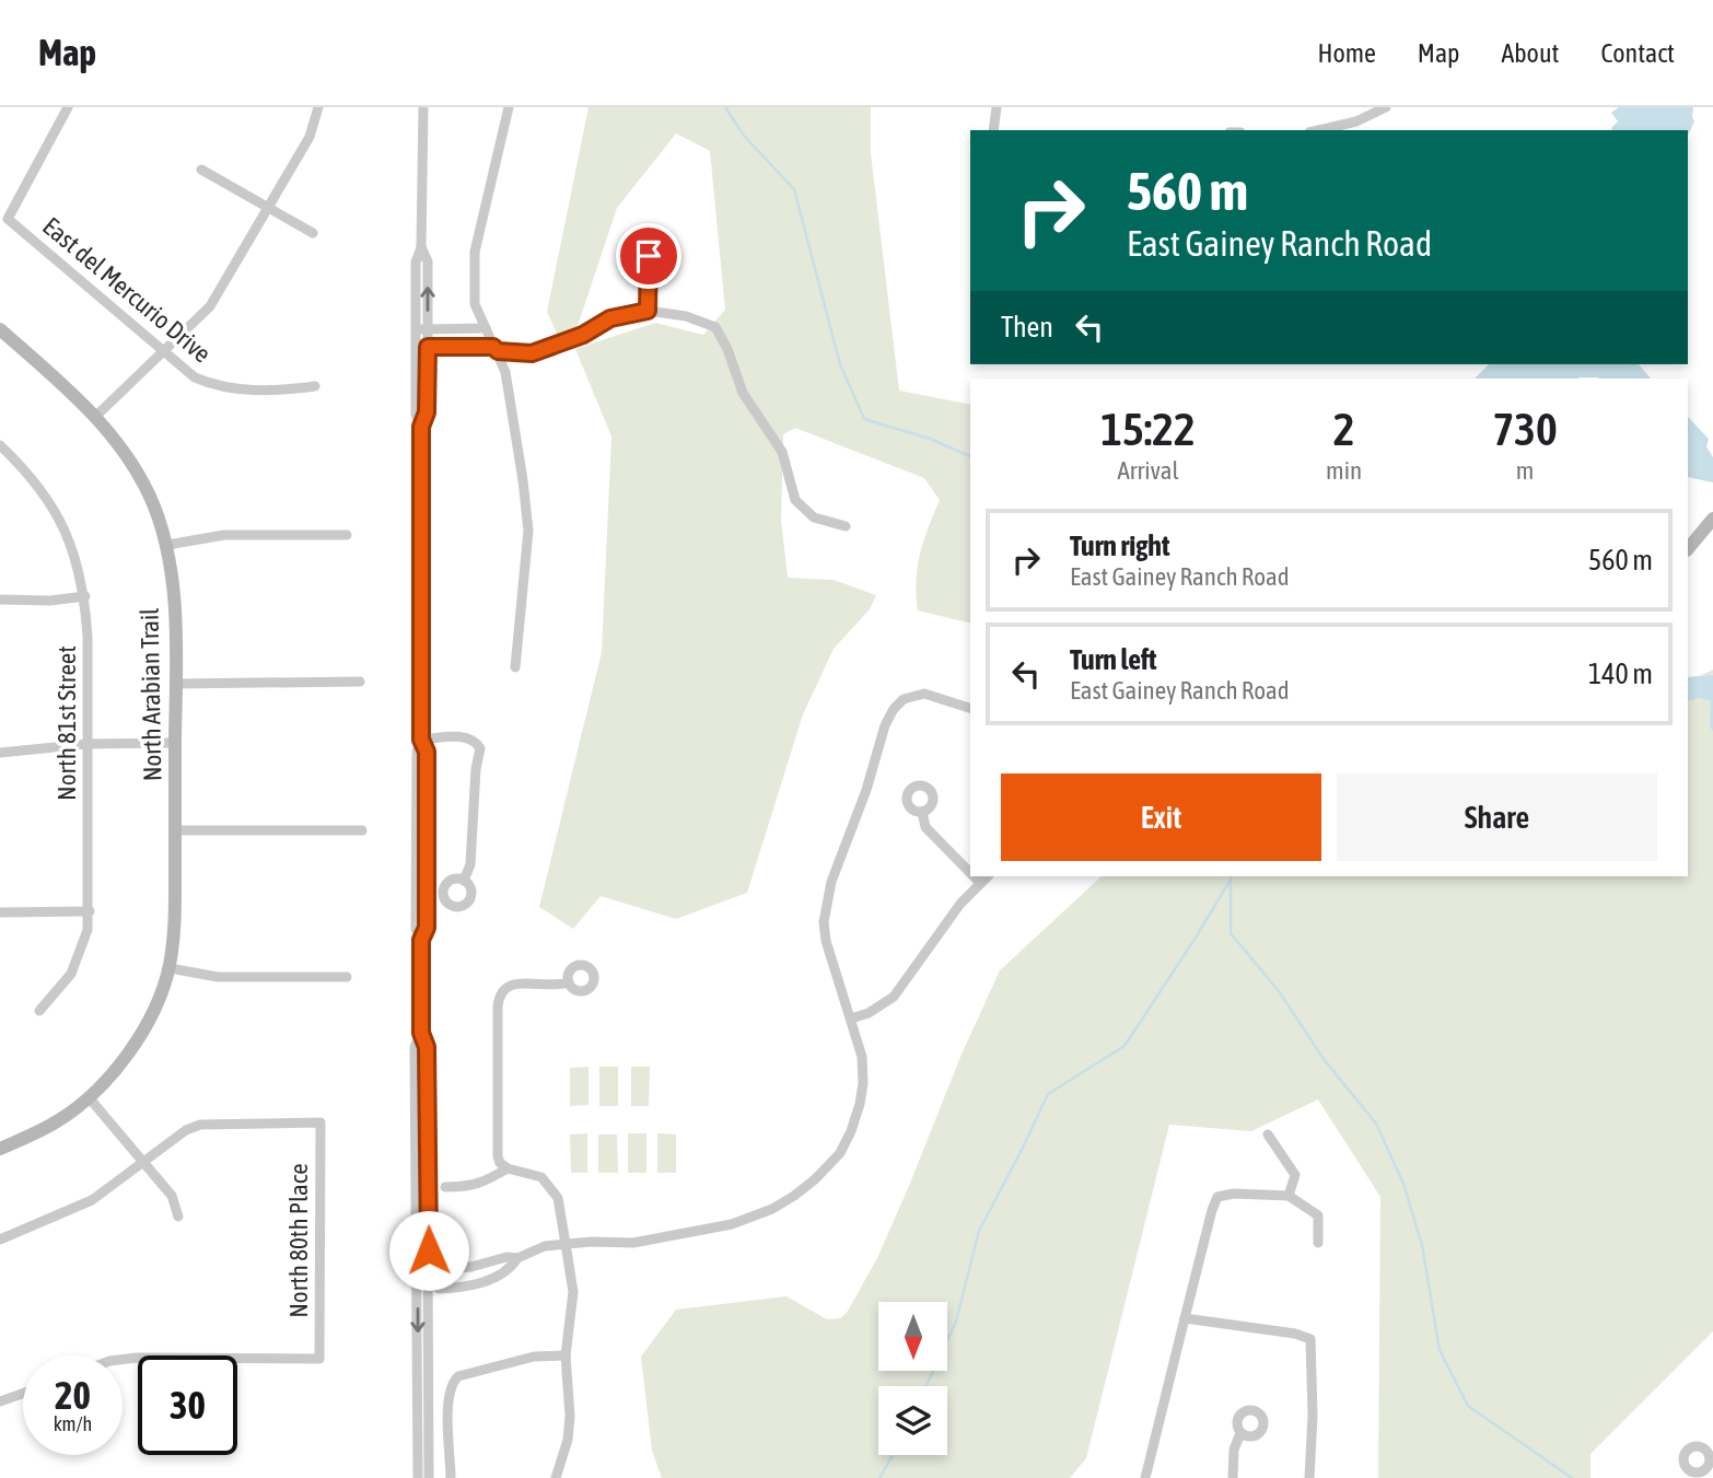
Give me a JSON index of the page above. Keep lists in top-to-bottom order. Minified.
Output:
{"streets":{"street":["East del Mercurio Drive","North Arabian Trail","North 81st Street","North 80th Place"]},"north":"bottom","page":{"header":"Map","nav":["Home","Map","About","Contact"],"turn":["560 m","East Gainey Ranch Road"],"then":"Then","eta":["15:22","Arrival","2","min","730","m"],"list":[{"name":"Turn right","note":"East Gainey Ranch Road","value":"560 m"},{"name":"Turn left","note":"East Gainey Ranch Road","value":"140 m"}],"buttons":["Exit","Share"],"speed":"20 km/h","limit":"30"}}
